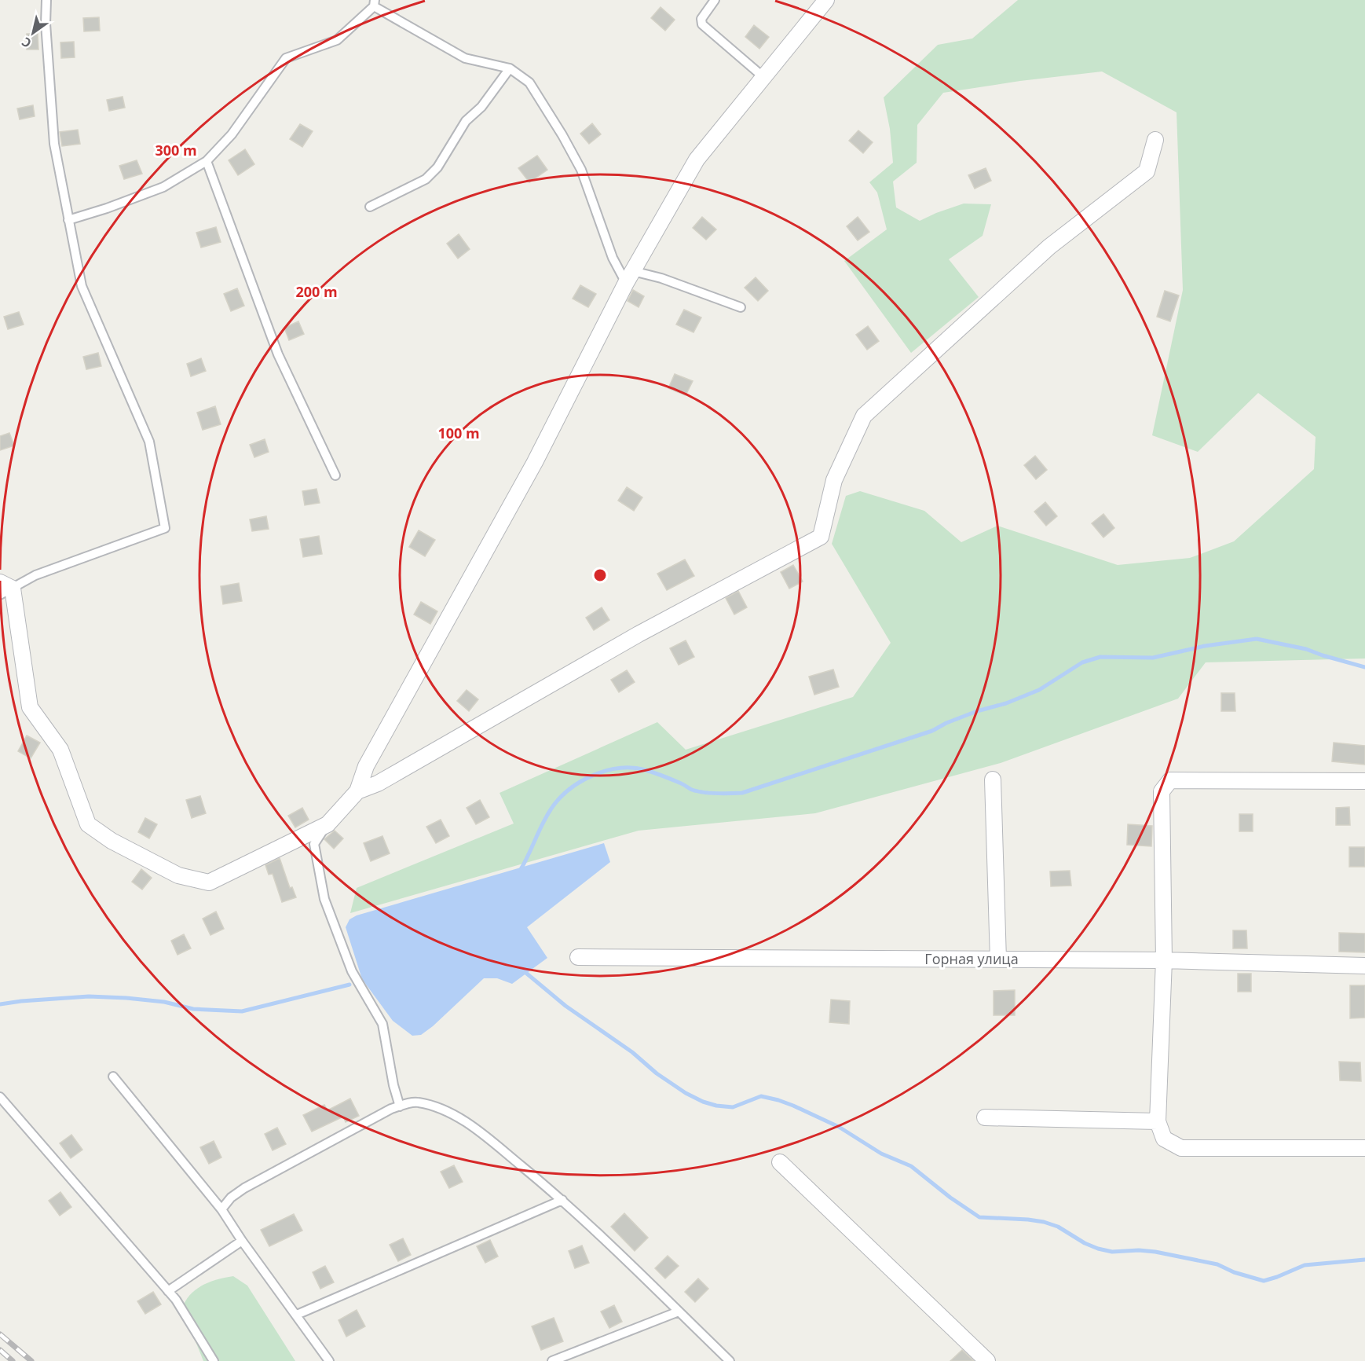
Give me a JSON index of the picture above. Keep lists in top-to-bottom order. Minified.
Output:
{"streets":{"street":["Горная улица"]},"north":"bottom left","rings":["300 m","200 m","100 m"]}
